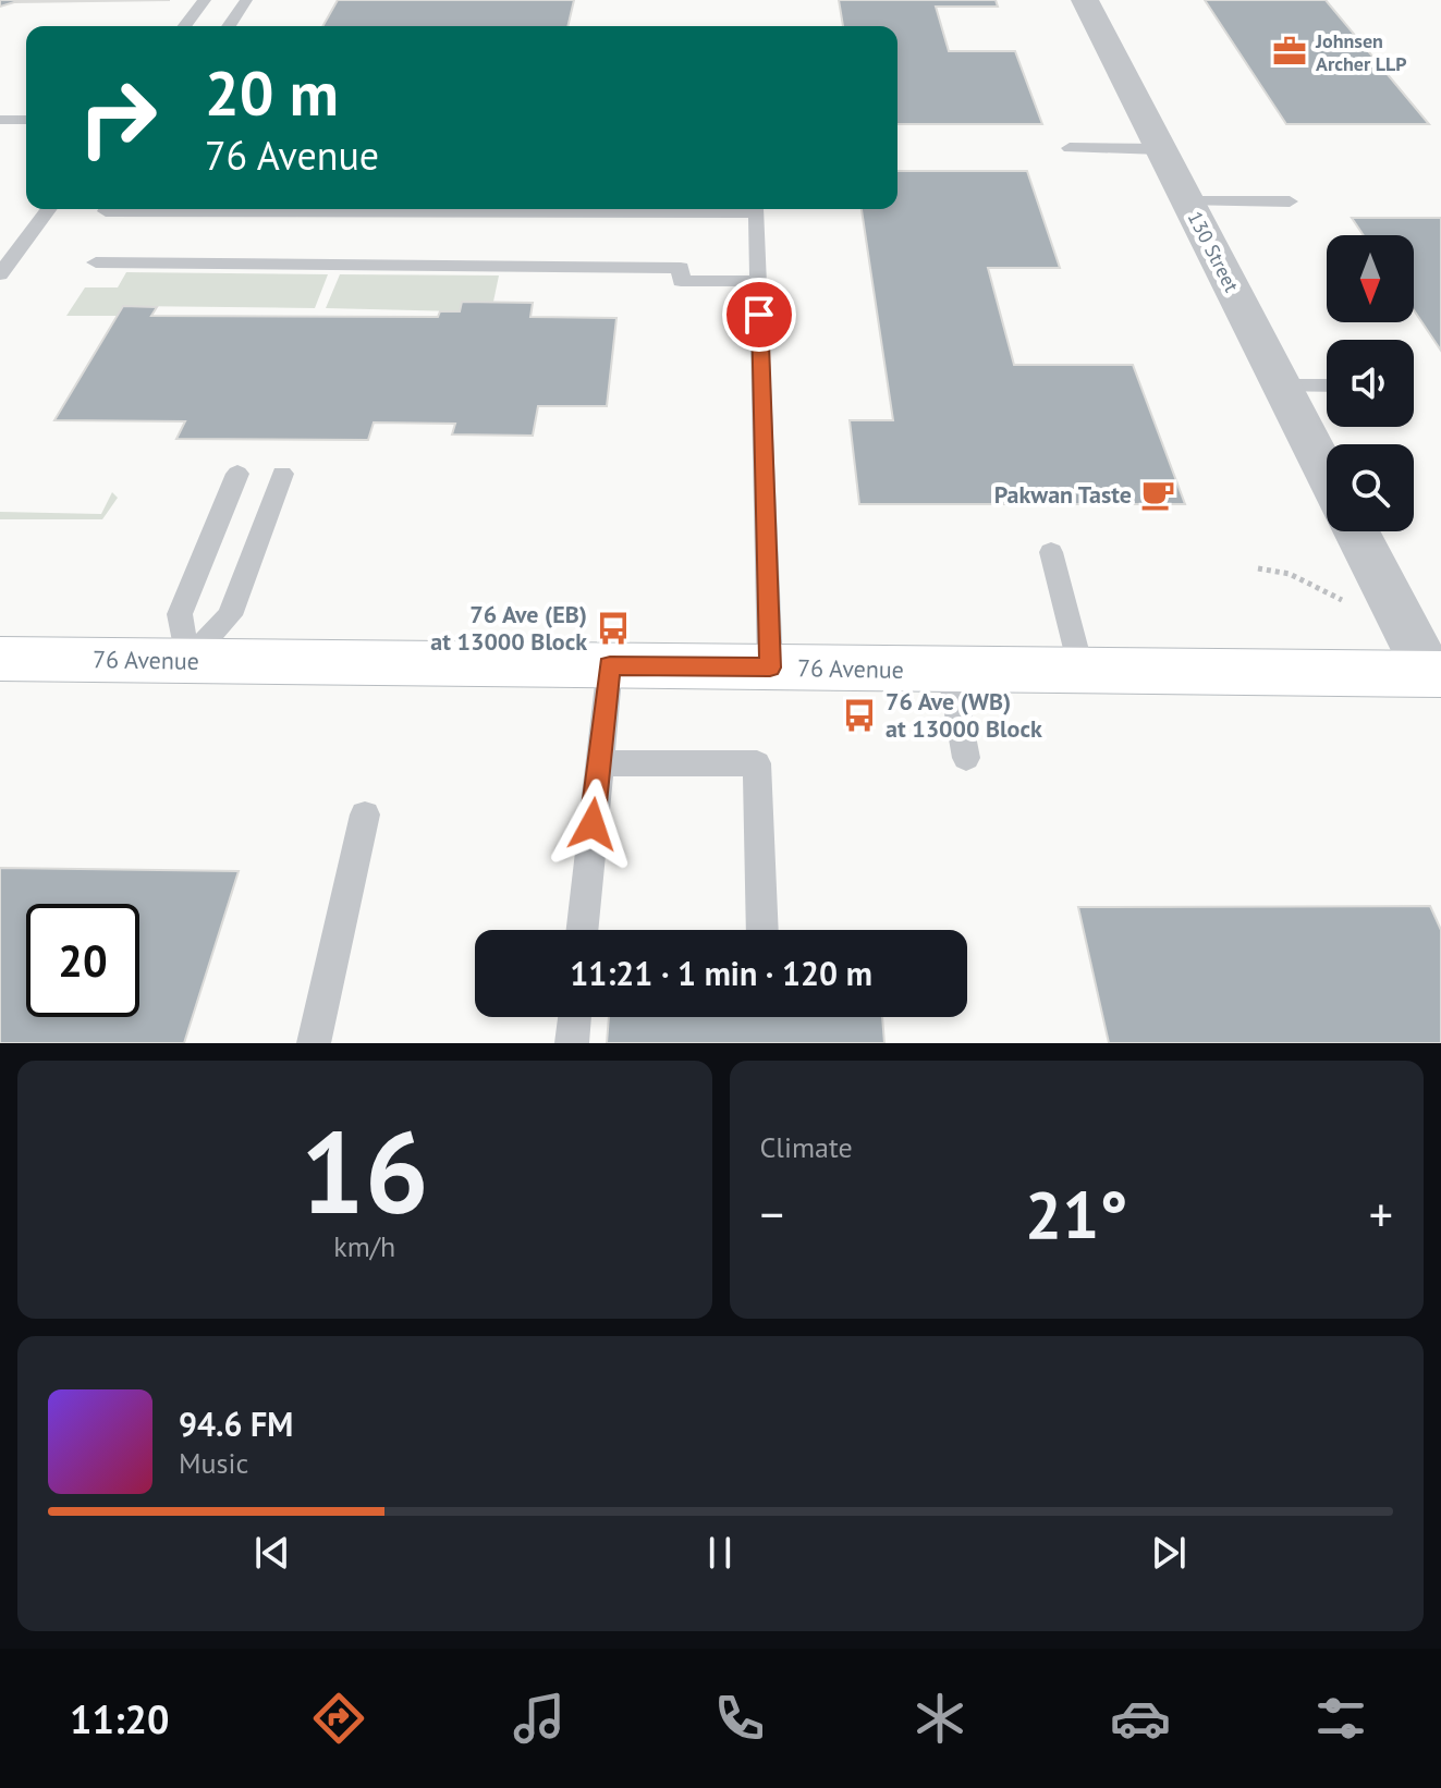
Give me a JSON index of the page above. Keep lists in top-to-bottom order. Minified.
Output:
{"streets":{"main road":["76 Avenue"],"street":["130 Street"]},"places":{"office":["Johnsen Archer LLP"],"cafe":["Pakwan Taste"],"bus stop":["76 Ave (EB) at 13000 Block","76 Ave (WB) at 13000 Block"]},"north":"bottom","page":{"turn":["20 m","76 Avenue"],"limit":"20","trip":"11:21 · 1 min · 120 m","tile":[["16","km/h"],"Climate"],"heat":["−","21°","+"],"song":["94.6 FM","Music"],"tabs":"11:20"}}
